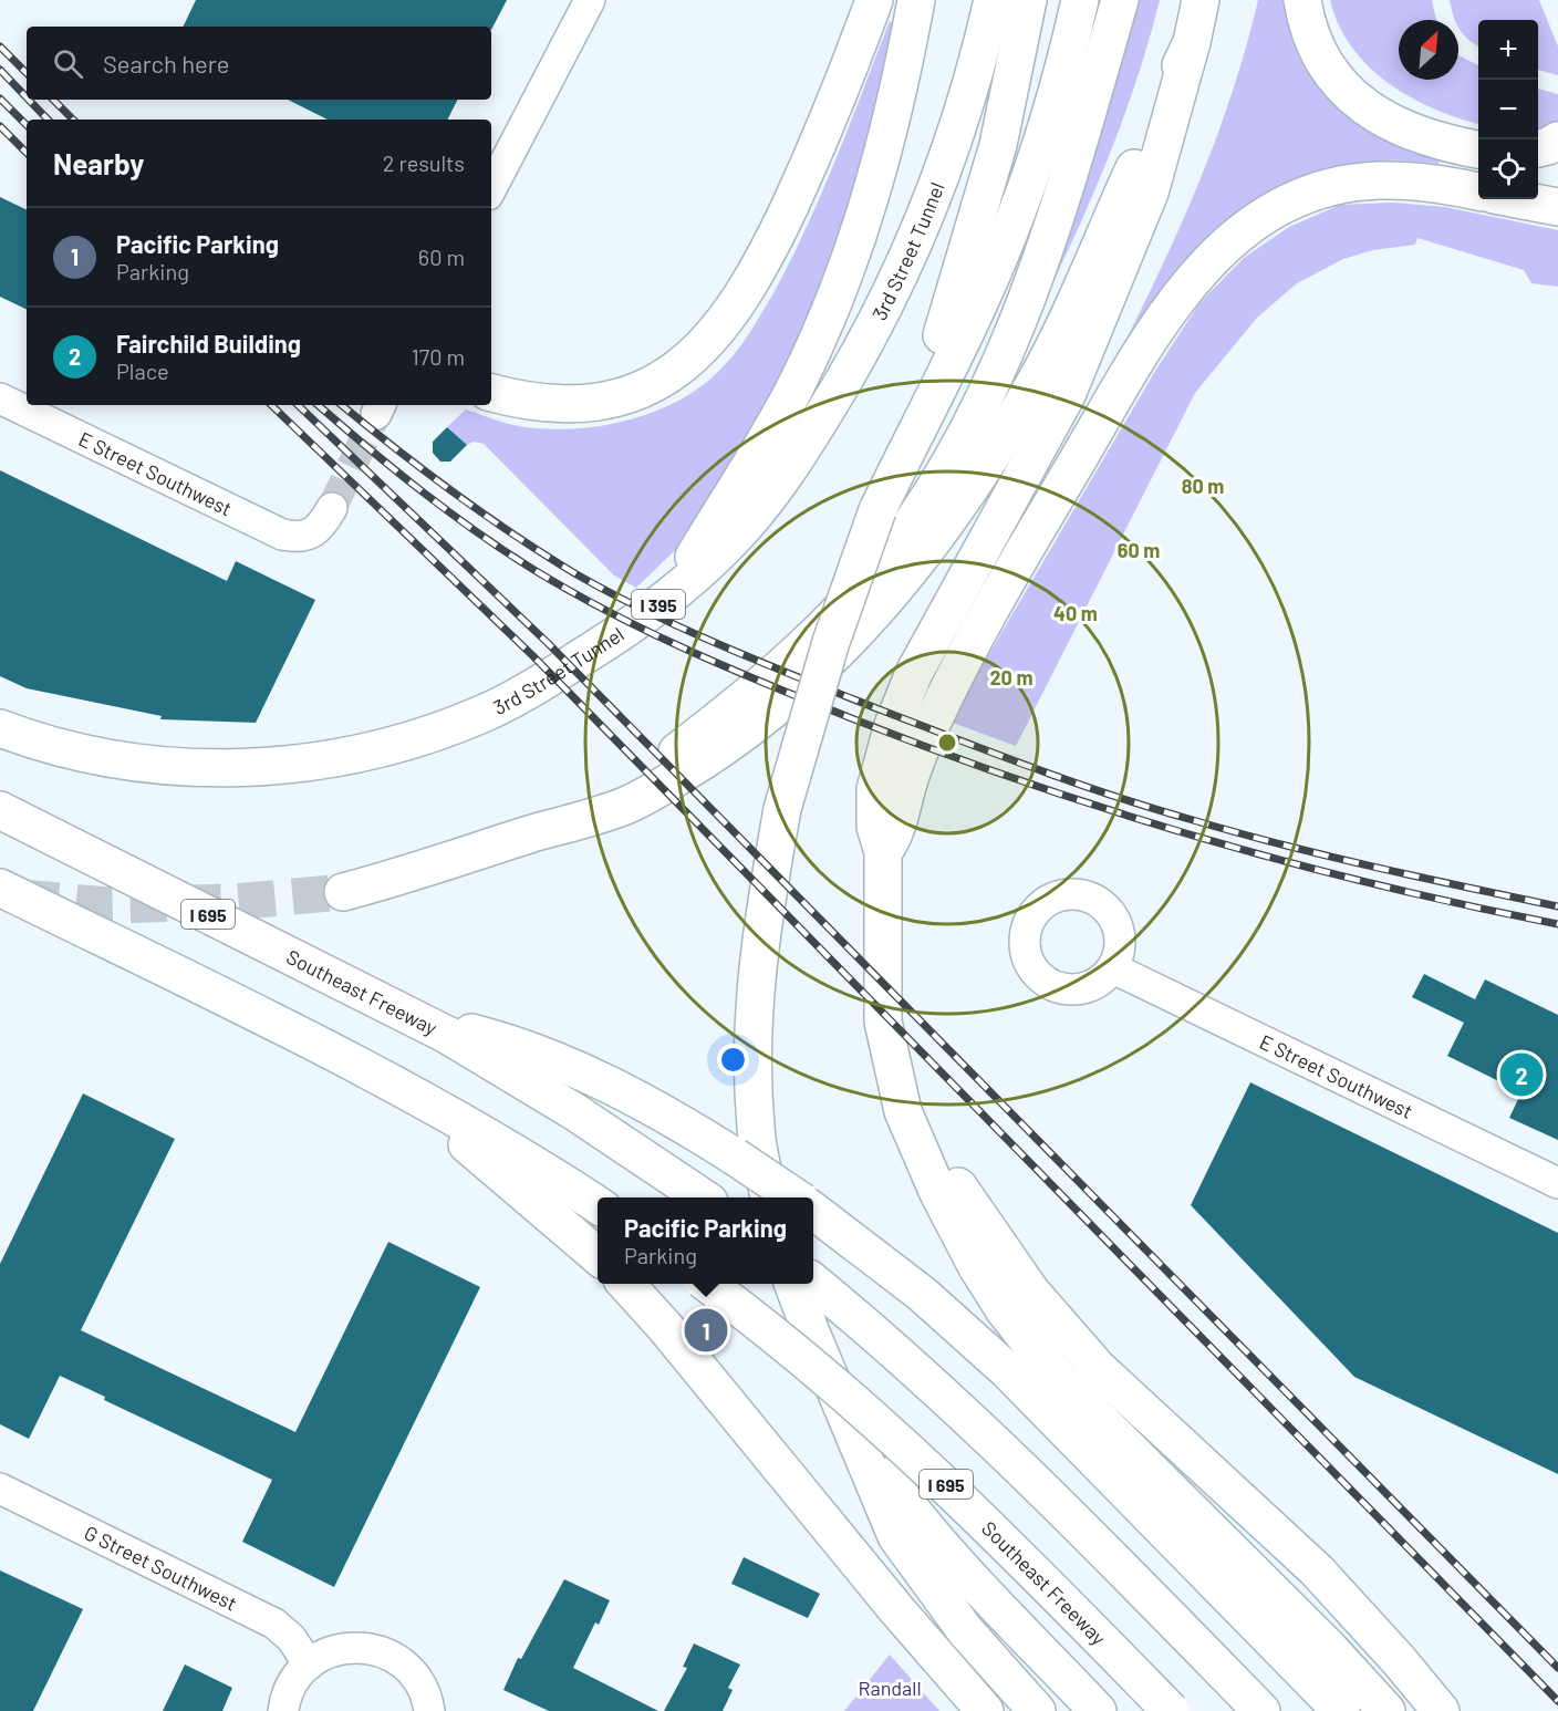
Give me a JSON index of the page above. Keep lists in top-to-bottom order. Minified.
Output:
{"streets":{"highway":["3rd Street Tunnel","I 395","I 695","Southeast Freeway"],"street":["E Street Southwest","G Street Southwest"]},"parks":["Randall"],"north":"top right","page":{"map_buttons":["+","−"],"search":"Search here","heading":["Nearby","2 results"],"list":[{"mark":"1","name":"Pacific Parking","note":"Parking","value":"60 m"},{"mark":"2","name":"Fairchild Building","note":"Place","value":"170 m"}],"pins":["2","1"],"popup":["Pacific Parking","Parking"]},"rings":["80 m","60 m","40 m","20 m"]}
